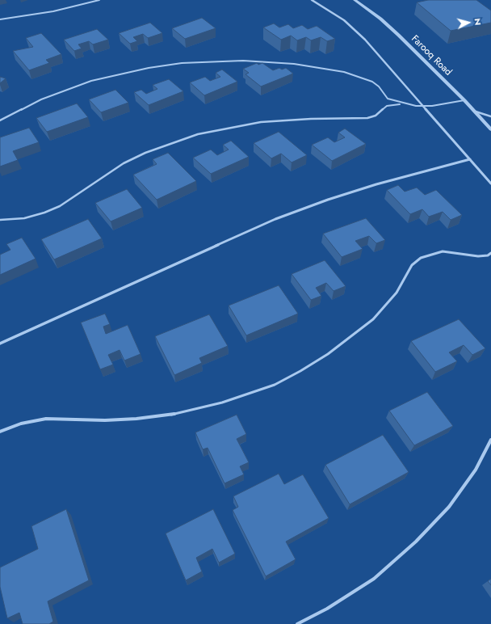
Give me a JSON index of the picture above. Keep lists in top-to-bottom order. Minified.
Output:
{"streets":{"street":["Farooq Road"]},"north":"right"}
